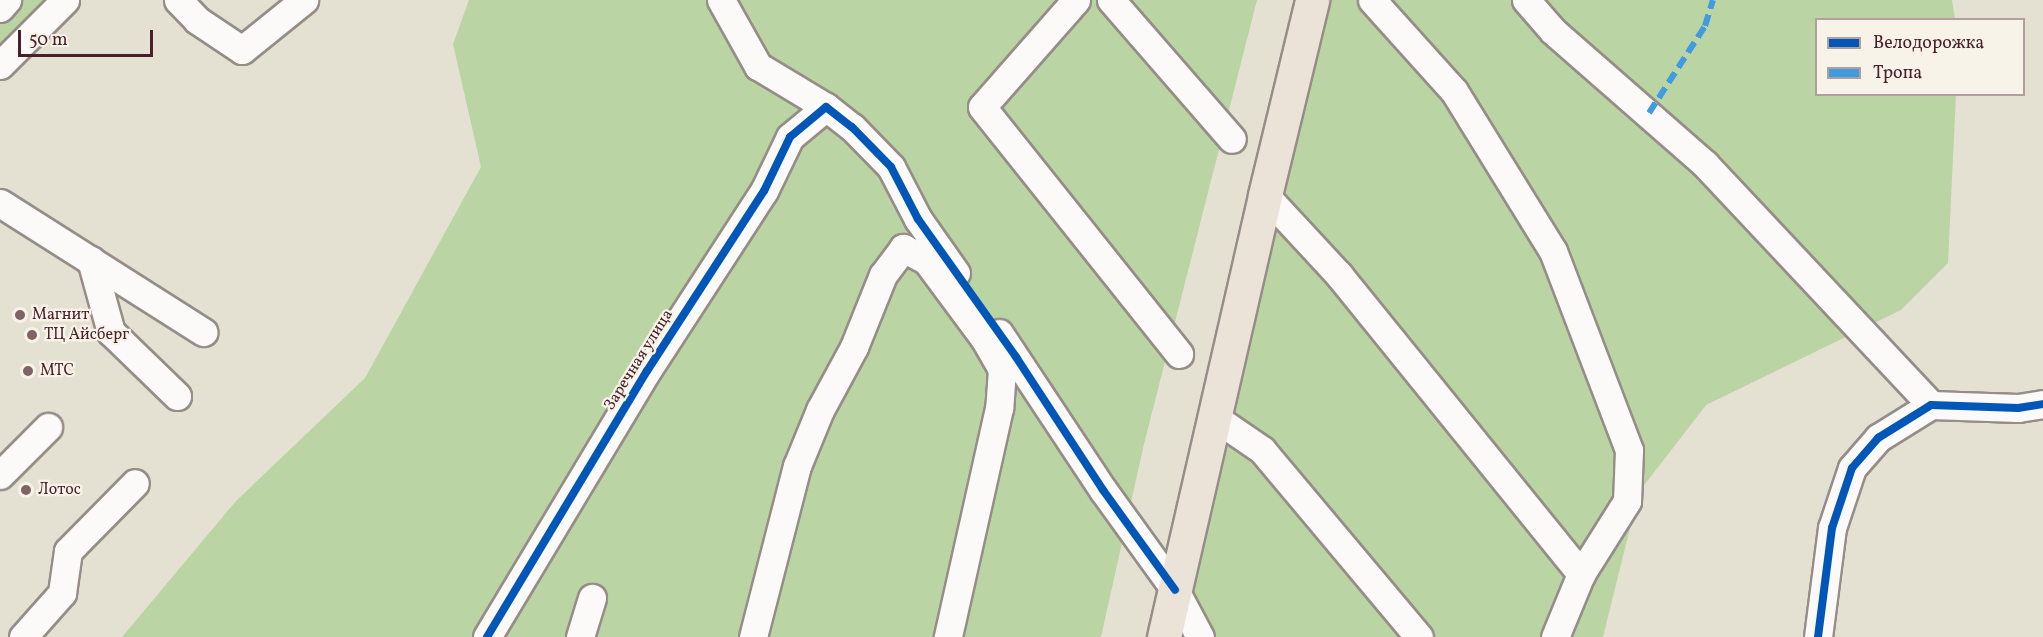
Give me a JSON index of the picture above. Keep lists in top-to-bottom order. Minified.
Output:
{"streets":{"street":["Заречная улица"]},"places":["Магнит","ТЦ Айсберг","МТС","Лотос"],"legend":["Велодорожка","Тропа"],"scale_bar":"50 m"}
